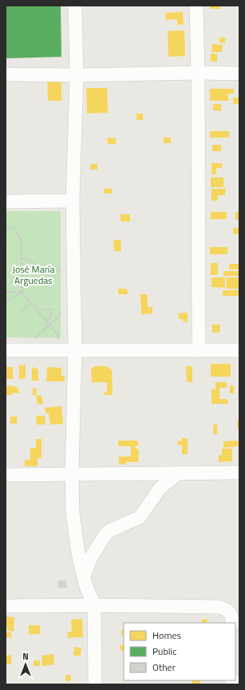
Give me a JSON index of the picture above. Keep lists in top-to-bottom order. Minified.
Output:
{"parks":["José María Arguedas"],"legend":["Homes","Public","Other"],"north":"top"}
